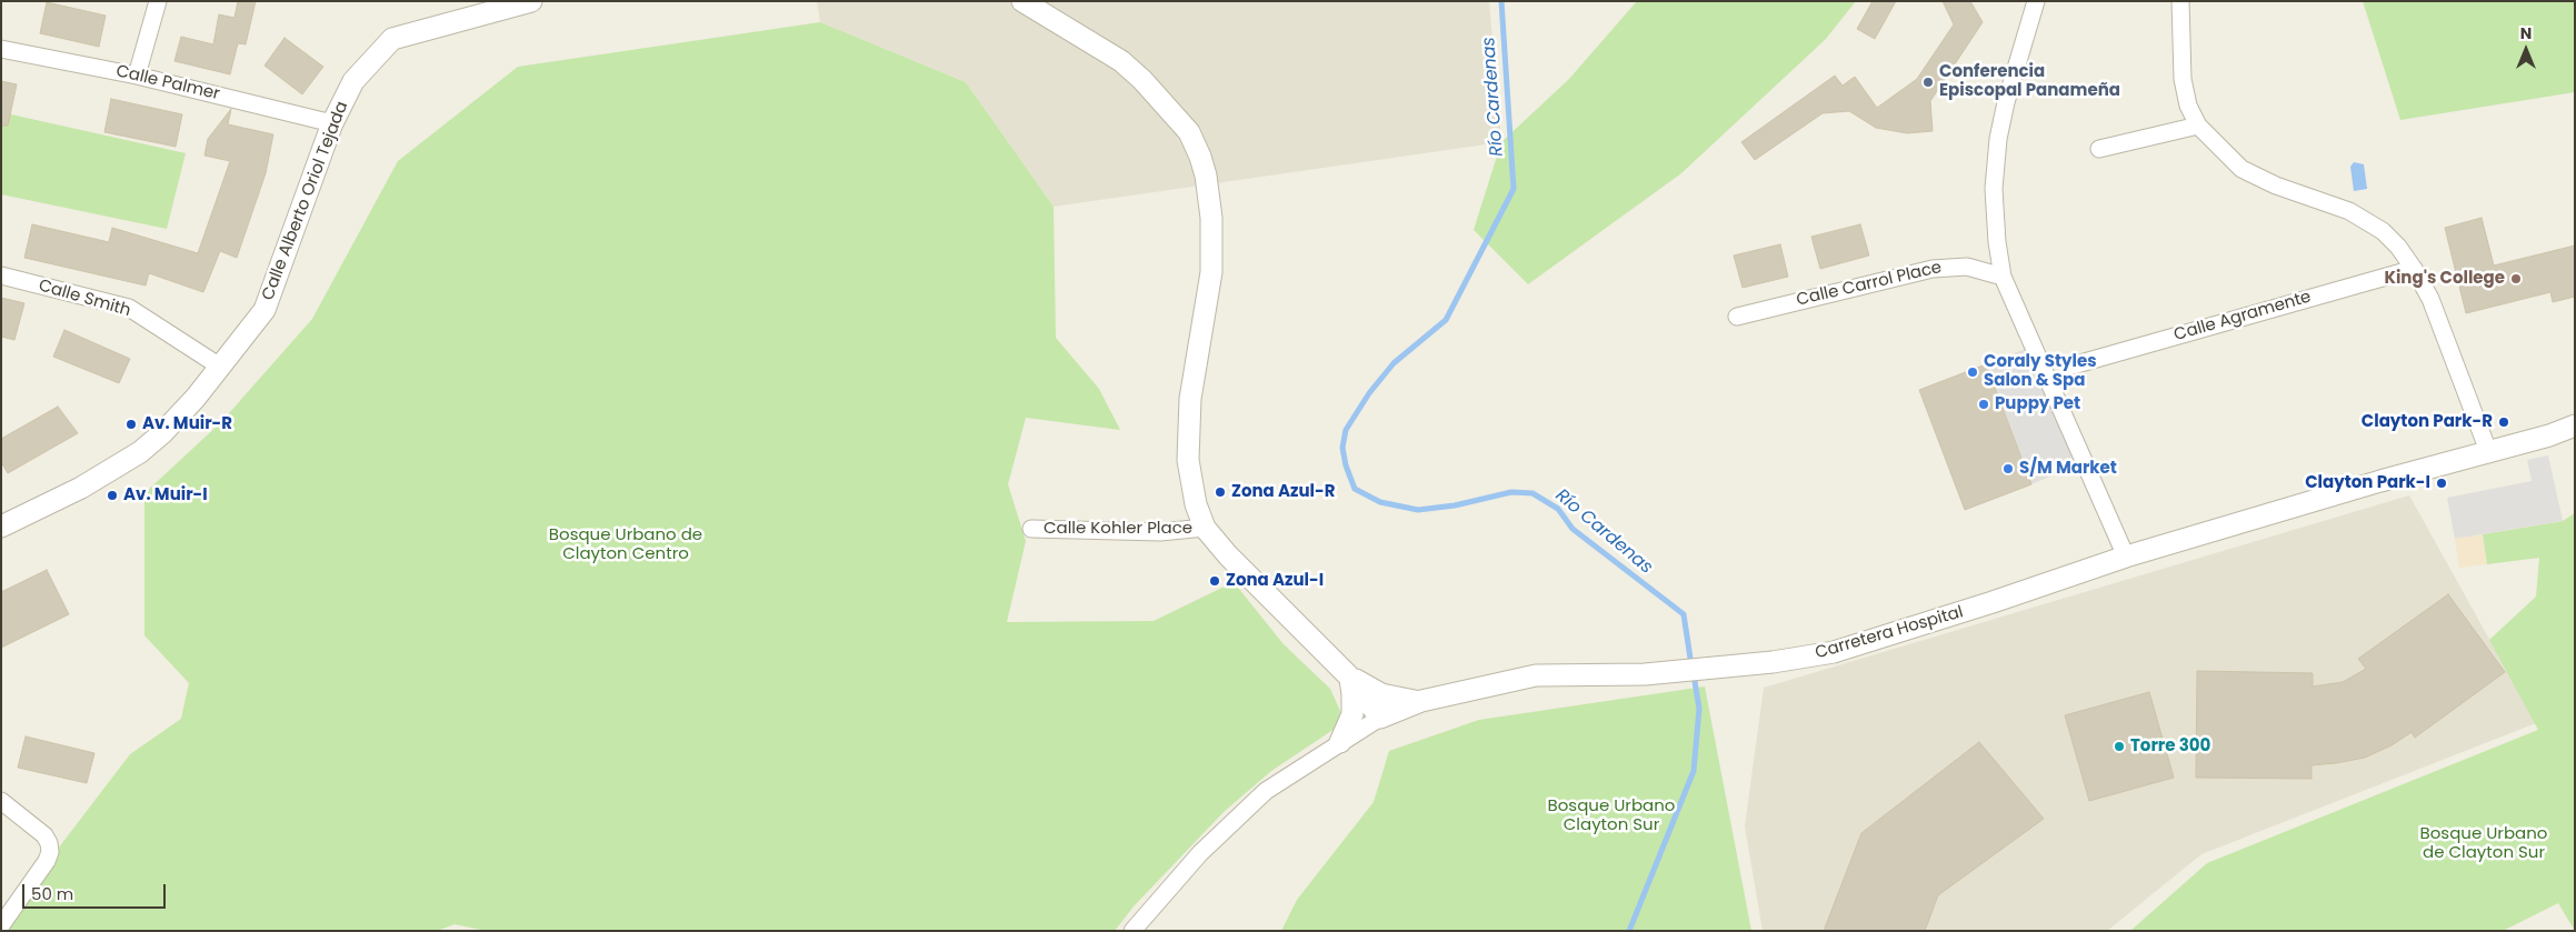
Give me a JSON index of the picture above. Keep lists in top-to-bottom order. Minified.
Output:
{"streets":{"street":["Calle Palmer","Calle Alberto Oriol Tejada","Calle Carrol Place","Calle Smith","Calle Agramente","Calle Kohler Place","Carretera Hospital"]},"crossings":[["Calle Palmer","Calle Alberto Oriol Tejada"],["Calle Alberto Oriol Tejada","Calle Smith"]],"water":["Río Cardenas"],"parks":["Bosque Urbano de Clayton Centro","Bosque Urbano Clayton Sur","Bosque Urbano de Clayton Sur"],"places":["Conferencia Episcopal Panameña","King's College","Coraly Styles Salon & Spa","Puppy Pet","Clayton Park-R","Av. Muir-R","S/M Market","Clayton Park-I","Zona Azul-R","Av. Muir-I","Zona Azul-I","Torre 300"],"scale_bar":"50 m","north":"top"}
